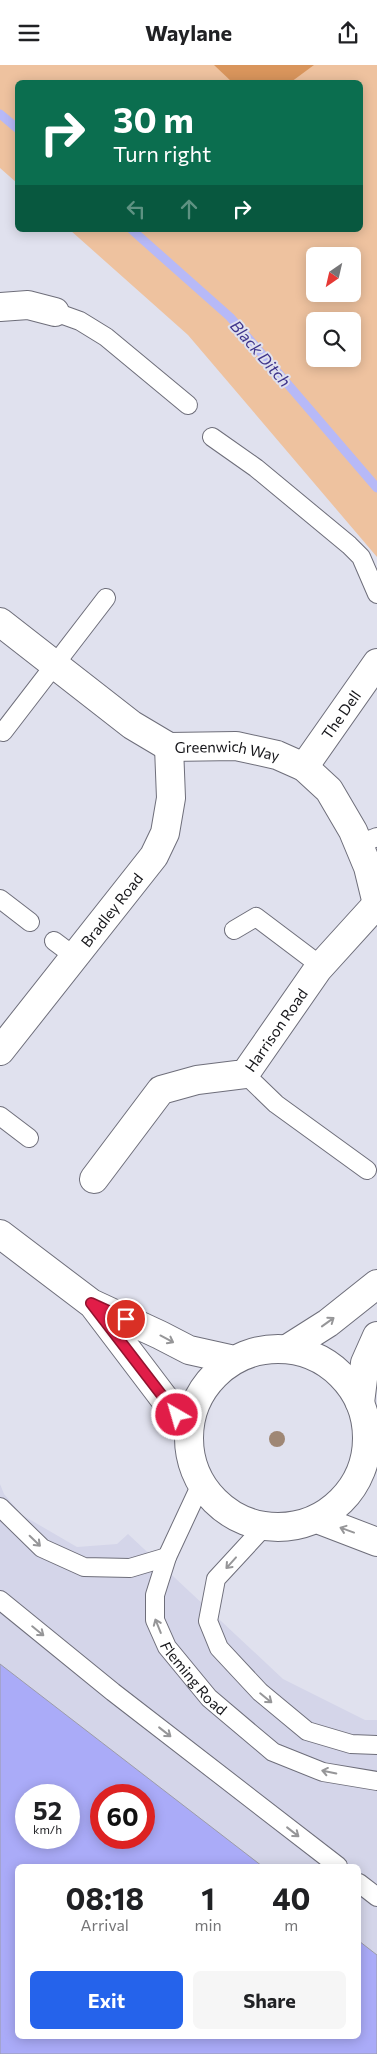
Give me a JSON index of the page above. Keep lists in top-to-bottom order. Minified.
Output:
{"streets":{"street":["The Dell","Greenwich Way","Bradley Road","Harrison Road"],"lane":["Fleming Road"]},"crossings":[["The Dell","Greenwich Way"],["Greenwich Way","Bradley Road"],["Greenwich Way","Harrison Road"]],"water":["Black Ditch"],"north":"bottom left","page":{"header":"Waylane","turn":["30 m","Turn right"],"speed":"52 km/h","limit":"60","eta":["08:18","Arrival","1","min","40","m"],"buttons":["Exit","Share"]}}
